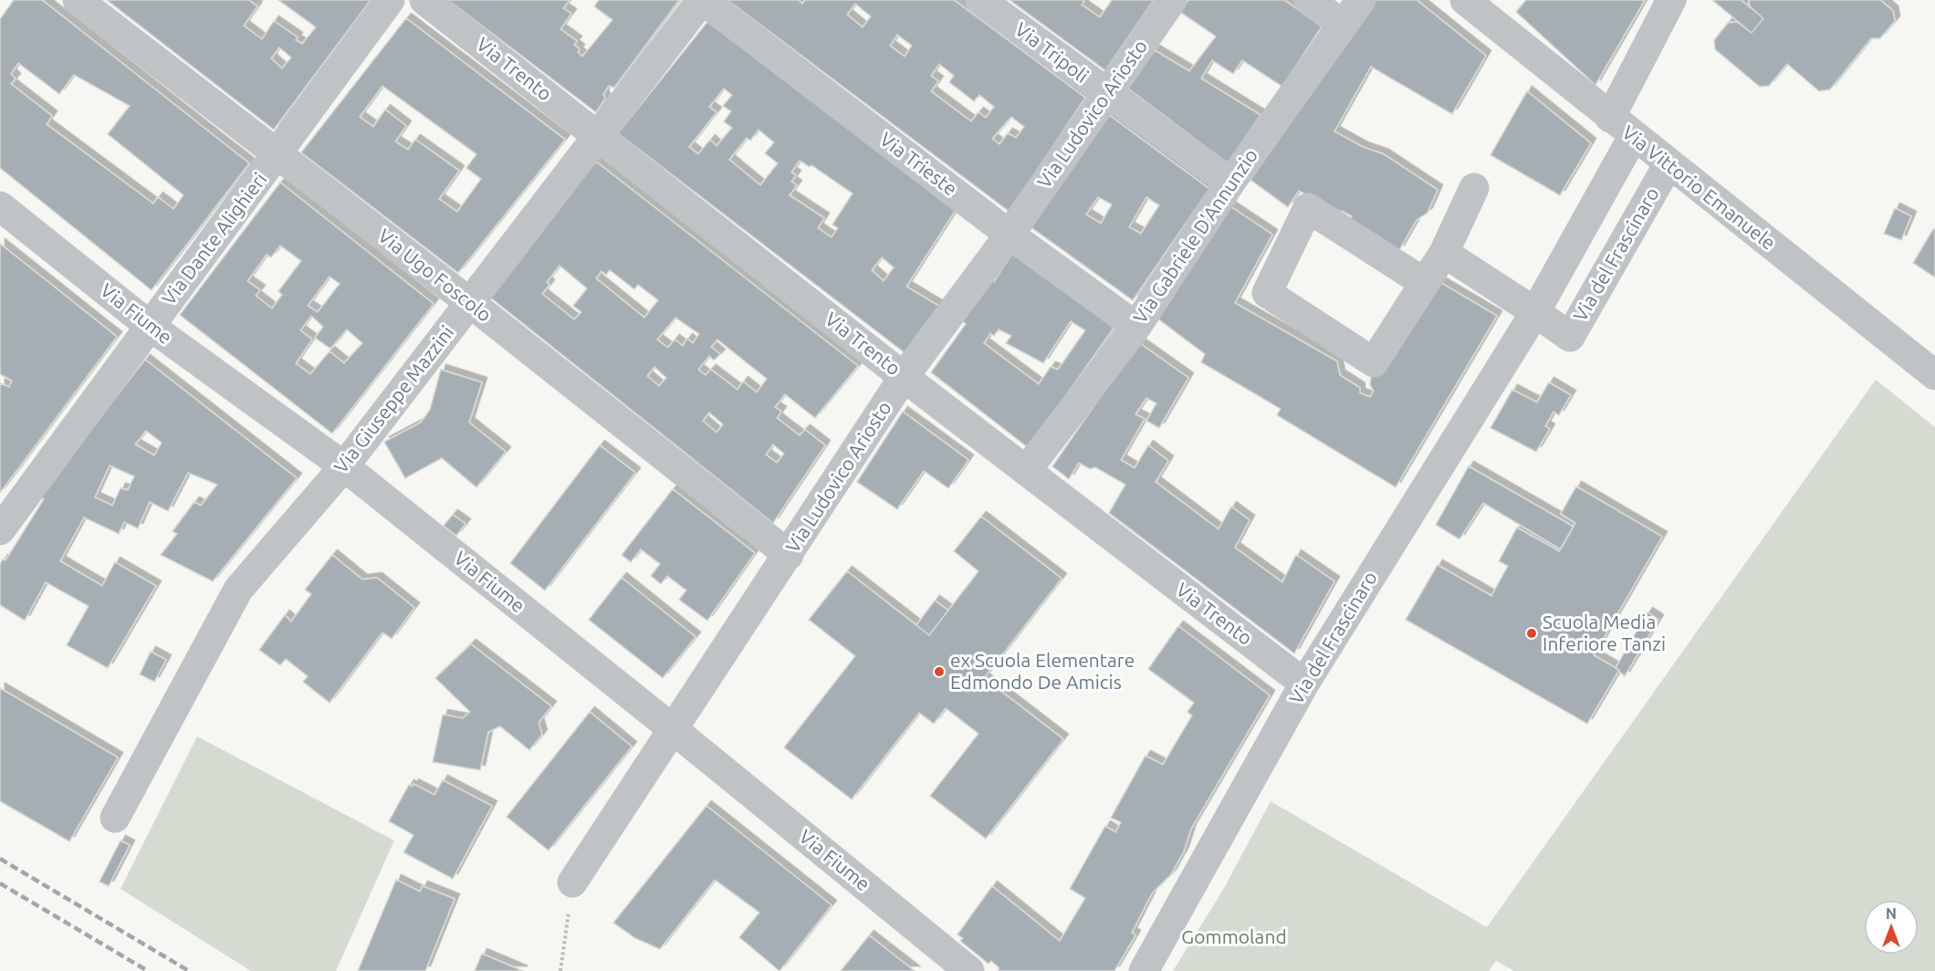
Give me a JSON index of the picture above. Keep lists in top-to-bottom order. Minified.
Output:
{"streets":{"street":["Via Tripoli","Via Trento","Via Ludovico Ariosto","Via Trieste","Via Vittorio Emanuele","Via Gabriele D'Annunzio","Via Dante Alighieri","Via del Frascinaro","Via Ugo Foscolo","Via Fiume","Via Giuseppe Mazzini"]},"crossings":[["Via Tripoli","Via Ludovico Ariosto"],["Via Tripoli","Via Gabriele D'Annunzio"],["Via Trento","Via Ludovico Ariosto"],["Via Trento","Via Gabriele D'Annunzio"],["Via Trento","Via del Frascinaro"],["Via Trento","Via Giuseppe Mazzini"],["Via Ludovico Ariosto","Via Trieste"],["Via Ludovico Ariosto","Via Ugo Foscolo"],["Via Ludovico Ariosto","Via Fiume"],["Via Trieste","Via Gabriele D'Annunzio"],["Via Trieste","Via Giuseppe Mazzini"],["Via Vittorio Emanuele","Via del Frascinaro"],["Via Dante Alighieri","Via Ugo Foscolo"],["Via Dante Alighieri","Via Fiume"],["Via Ugo Foscolo","Via Giuseppe Mazzini"],["Via Fiume","Via Giuseppe Mazzini"]],"parks":["Gommoland"],"places":["Scuola Media Inferiore Tanzi","ex Scuola Elementare Edmondo De Amicis"],"north":"top"}
